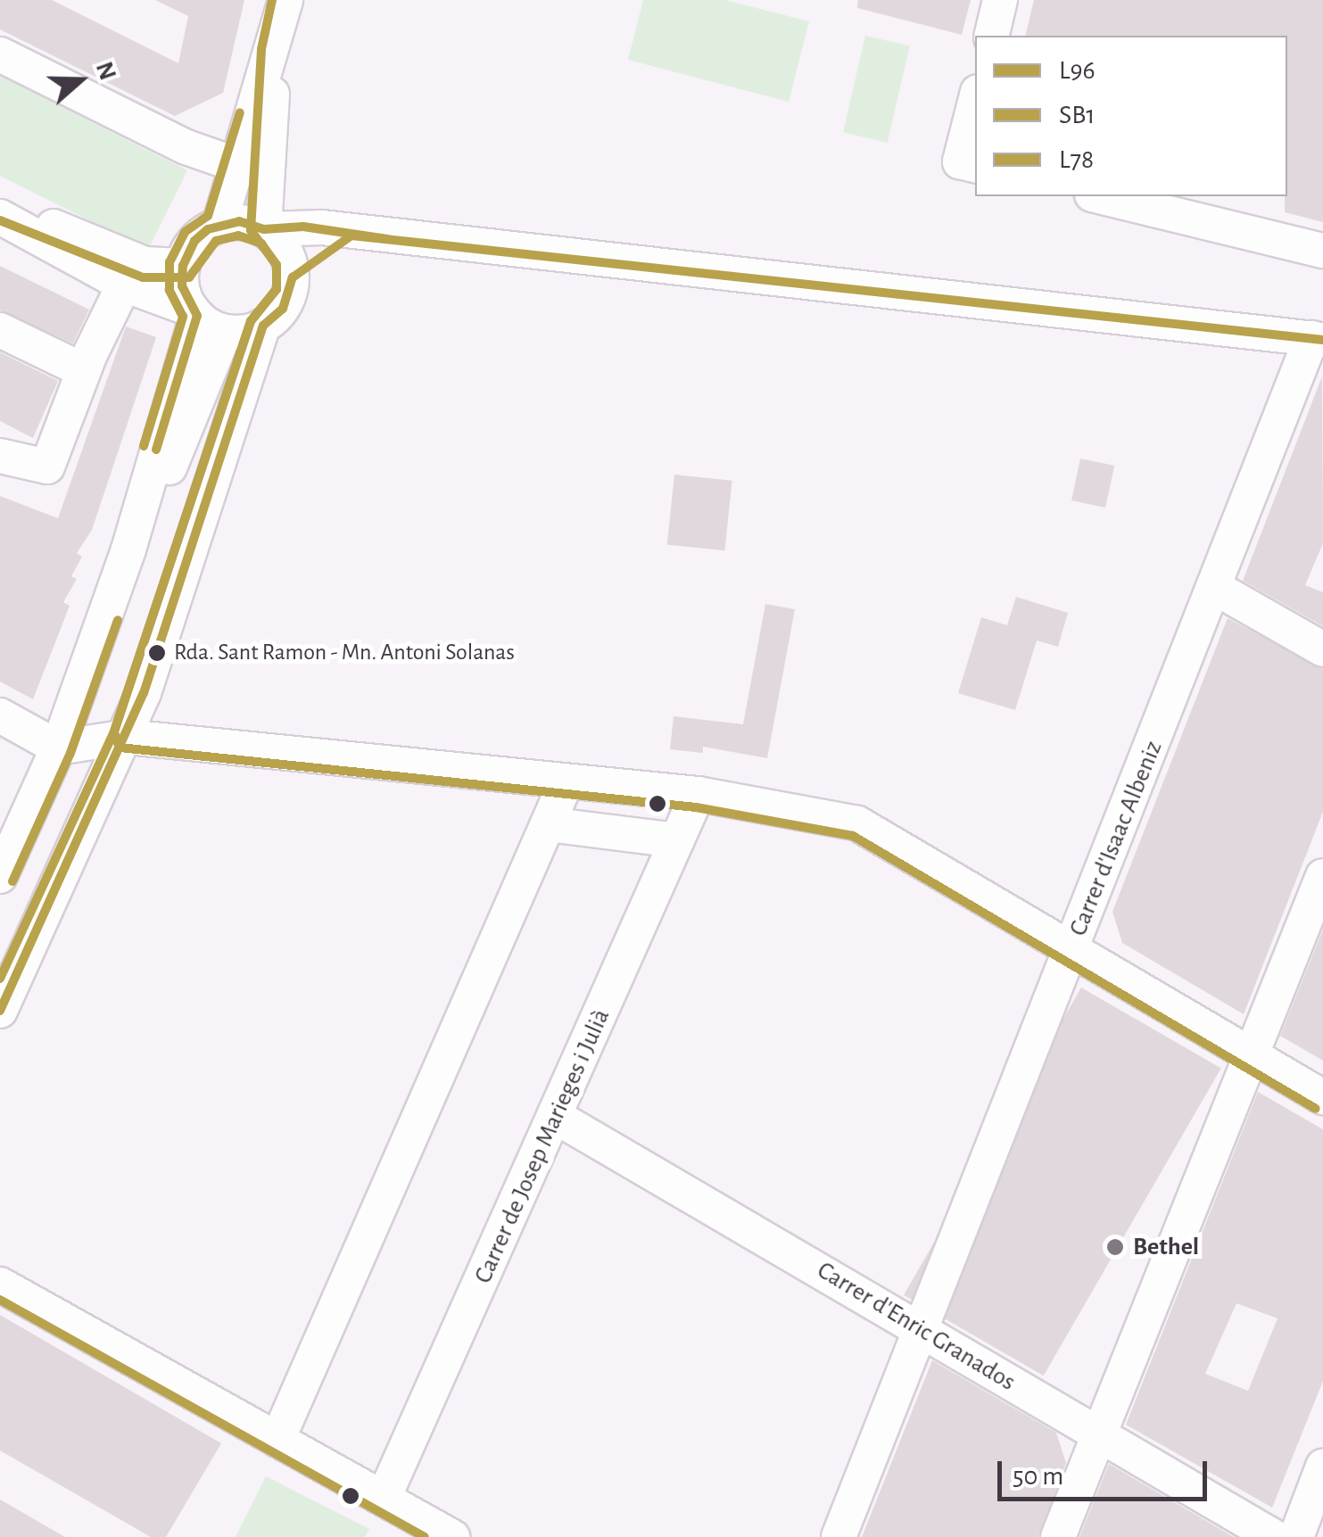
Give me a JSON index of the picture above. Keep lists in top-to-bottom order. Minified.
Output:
{"streets":{"street":["Carrer d'Isaac Albeniz","Carrer de Josep Marieges i Julià","Carrer d'Enric Granados"]},"crossings":[["Carrer d'Isaac Albeniz","Carrer d'Enric Granados"],["Carrer de Josep Marieges i Julià","Carrer d'Enric Granados"]],"places":["Rda. Sant Ramon - Mn. Antoni Solanas","Bethel"],"lines":["transit line L78","transit line SB1","transit line L96"],"legend":["L96","SB1","L78"],"scale_bar":"50 m","north":"right"}
